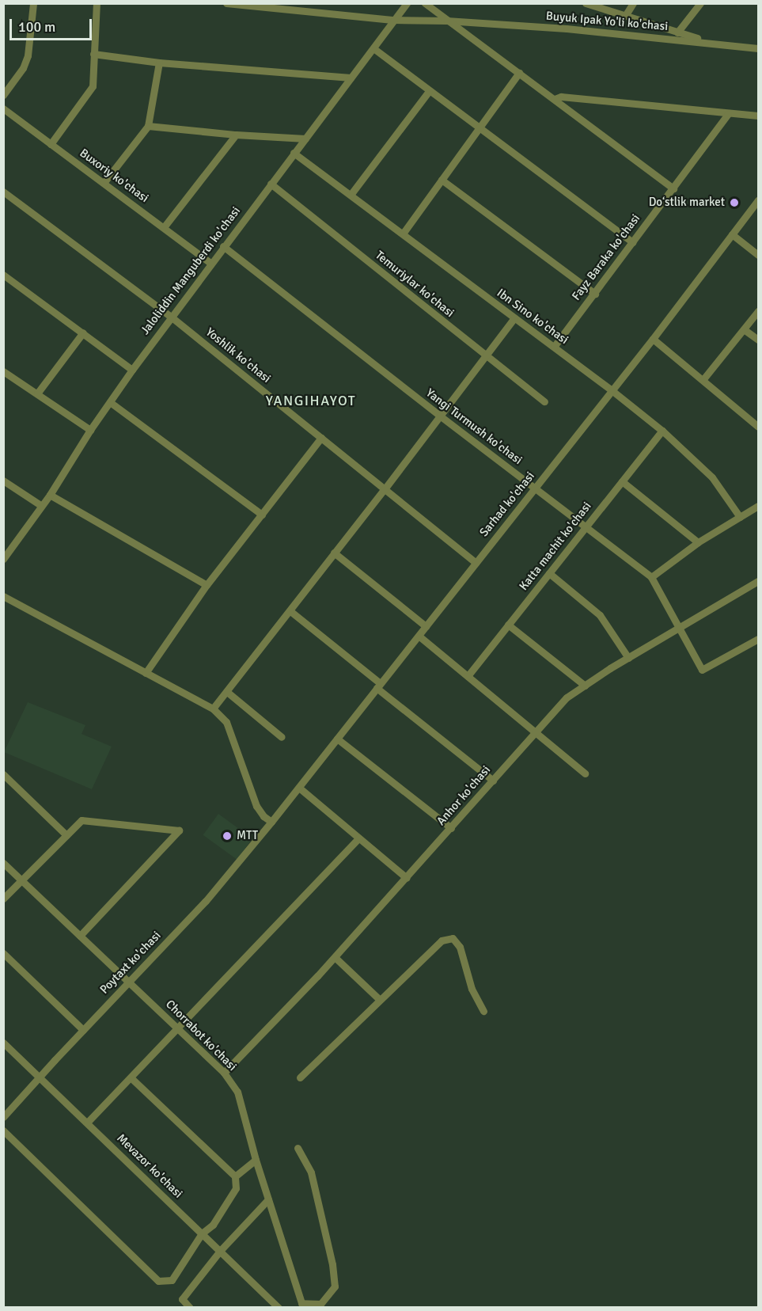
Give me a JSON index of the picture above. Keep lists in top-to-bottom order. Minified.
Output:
{"streets":{"street":["Buyuk Ipak Yo'li ko'chasi","Buxoriy ko'chasi","Fayz Baraka ko'chasi","Jaloliddin Manguberdi ko'chasi","Temuriylar ko'chasi","Ibn Sino ko'chasi","Yoshlik ko'chasi","Yangi Turmush ko'chasi","Sarhad ko'chasi","Katta machit ko'chasi","Anhor ko'chasi","Poytaxt ko'chasi","Chorrabot ko'chasi","Mevazor ko'chasi"]},"crossings":[["Buyuk Ipak Yo'li ko'chasi","Jaloliddin Manguberdi ko'chasi"],["Buxoriy ko'chasi","Jaloliddin Manguberdi ko'chasi"],["Fayz Baraka ko'chasi","Ibn Sino ko'chasi"],["Jaloliddin Manguberdi ko'chasi","Temuriylar ko'chasi"],["Jaloliddin Manguberdi ko'chasi","Ibn Sino ko'chasi"],["Jaloliddin Manguberdi ko'chasi","Yoshlik ko'chasi"],["Jaloliddin Manguberdi ko'chasi","Yangi Turmush ko'chasi"],["Ibn Sino ko'chasi","Sarhad ko'chasi"],["Ibn Sino ko'chasi","Katta machit ko'chasi"],["Yoshlik ko'chasi","Sarhad ko'chasi"],["Yangi Turmush ko'chasi","Sarhad ko'chasi"],["Yangi Turmush ko'chasi","Katta machit ko'chasi"],["Yangi Turmush ko'chasi","Anhor ko'chasi"],["Sarhad ko'chasi","Poytaxt ko'chasi"],["Anhor ko'chasi","Chorrabot ko'chasi"],["Poytaxt ko'chasi","Chorrabot ko'chasi"],["Poytaxt ko'chasi","Mevazor ko'chasi"]],"districts":["YANGIHAYOT"],"places":["Doʻstlik market","MTT"],"scale_bar":"100 m"}
